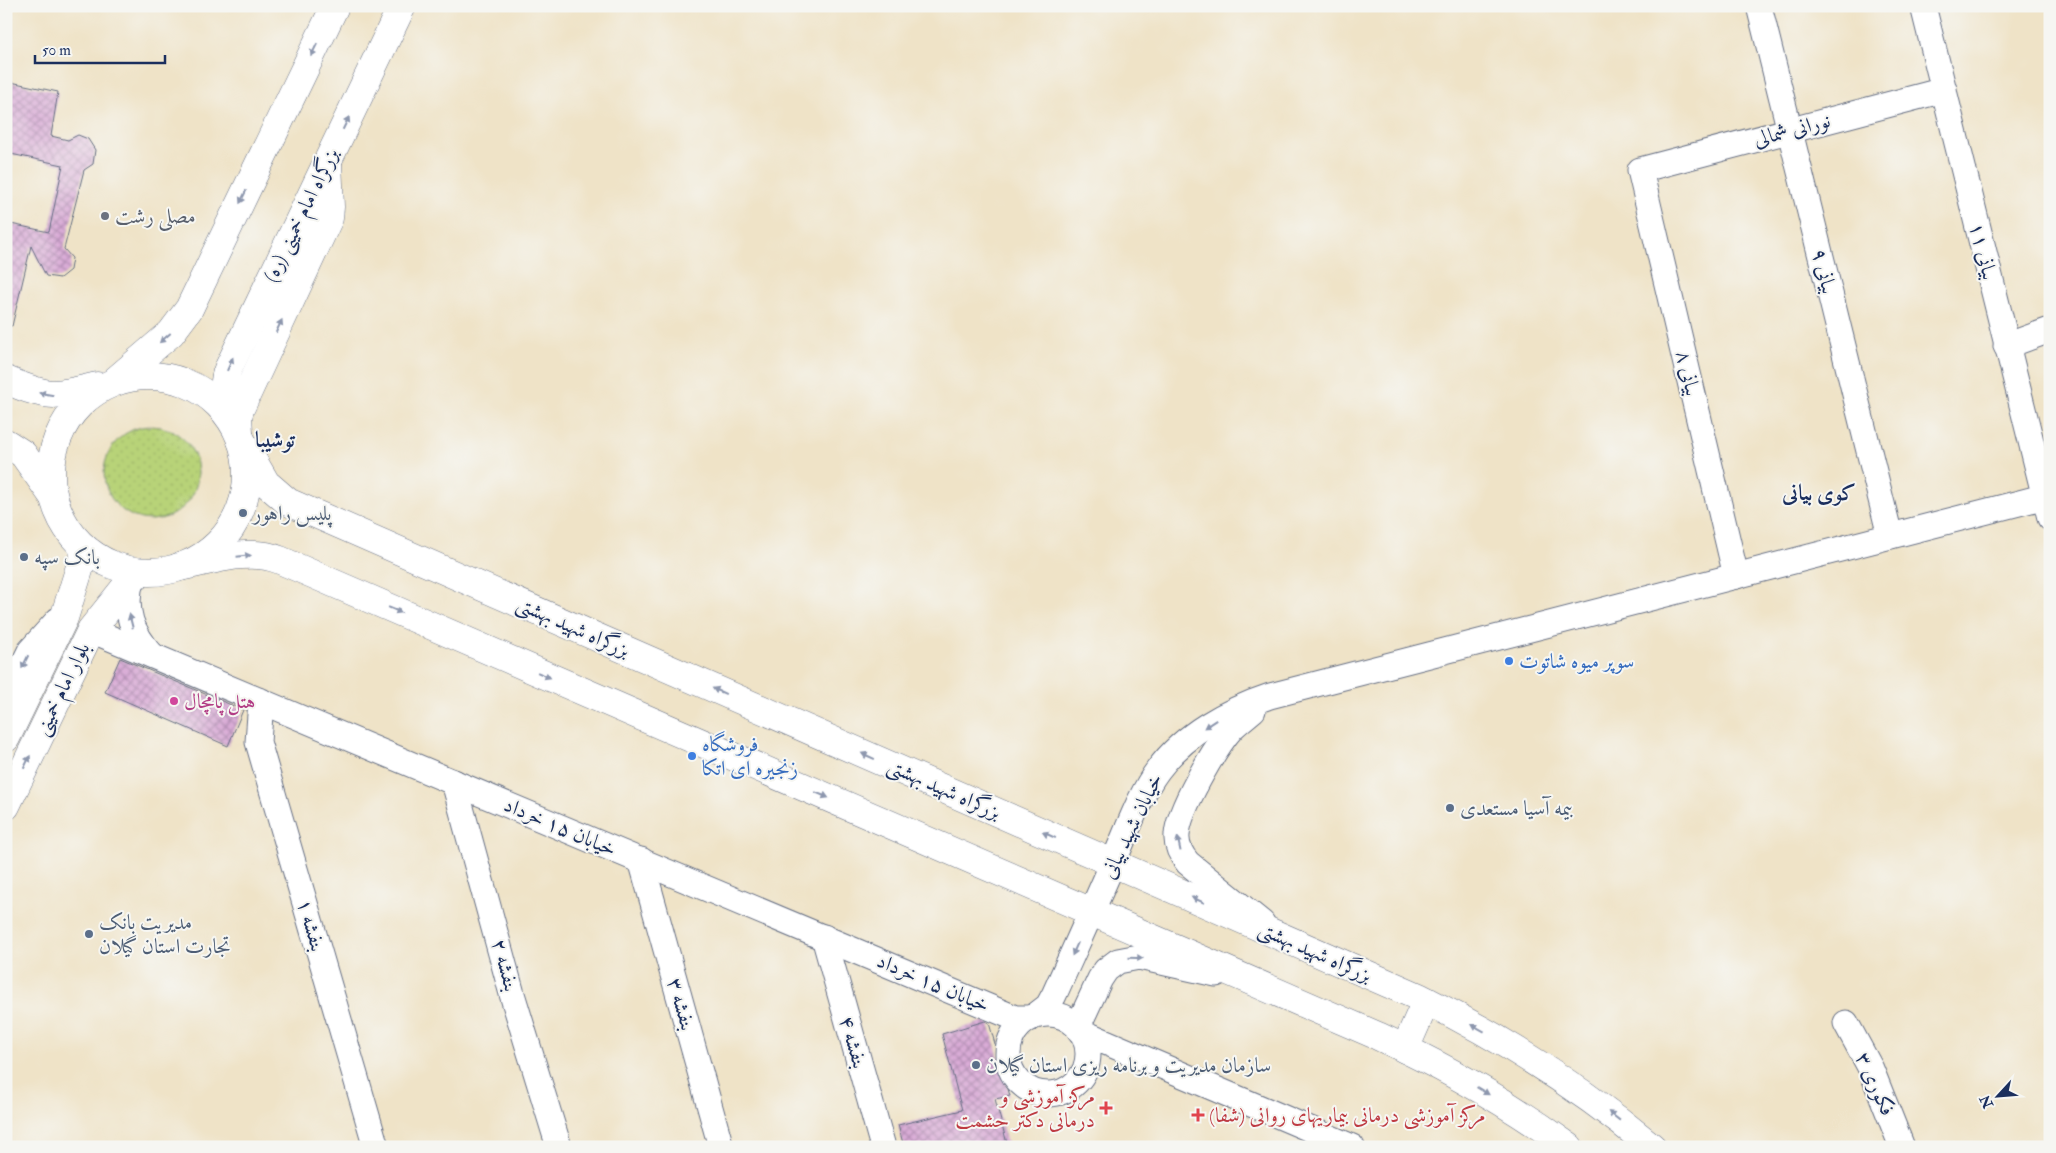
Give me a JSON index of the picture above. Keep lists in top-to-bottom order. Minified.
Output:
{"streets":{"main road":["بزرگراه امام خمینی (ره)","بزرگراه شهید بهشتی","بلوار امام خمینی"],"street":["نورانی شمالی","بیانی ۱۱","بیانی ۹","بیانی ۸","خیابان شهید بیانی","خیابان ۱۵ خرداد","بنفشه ۱","بنفشه ۲","بنفشه ۳","بنفشه ۴","فکوری ۳"]},"crossings":[["نورانی شمالی","بیانی ۱۱"],["نورانی شمالی","بیانی ۹"],["نورانی شمالی","بیانی ۸"],["بزرگراه امام خمینی (ره)","بزرگراه شهید بهشتی"],["بزرگراه شهید بهشتی","خیابان شهید بیانی"],["بلوار امام خمینی","خیابان ۱۵ خرداد"],["خیابان شهید بیانی","خیابان ۱۵ خرداد"],["خیابان ۱۵ خرداد","بنفشه ۱"],["خیابان ۱۵ خرداد","بنفشه ۲"],["خیابان ۱۵ خرداد","بنفشه ۳"],["خیابان ۱۵ خرداد","بنفشه ۴"]],"districts":["توشیبا","کوی بیانی"],"places":{"other":["مصلی رشت","پلیس راهور","بانک سپه","سوپر میوه شاتوت","هتل پامچال","فروشگاه زنجیره ای اتکا","بیمه آسیا مستعدی","مدیریت بانک تجارت استان گیلان","سازمان مدیریت و برنامه ریزی استان گیلان"],"health":["مرکز آموزشی و ‌درمانی دکتر حشمت","(مرکز آموزشی درمانی بیماریهای روانی (شفا"]},"scale_bar":"50 m","north":"bottom left"}
